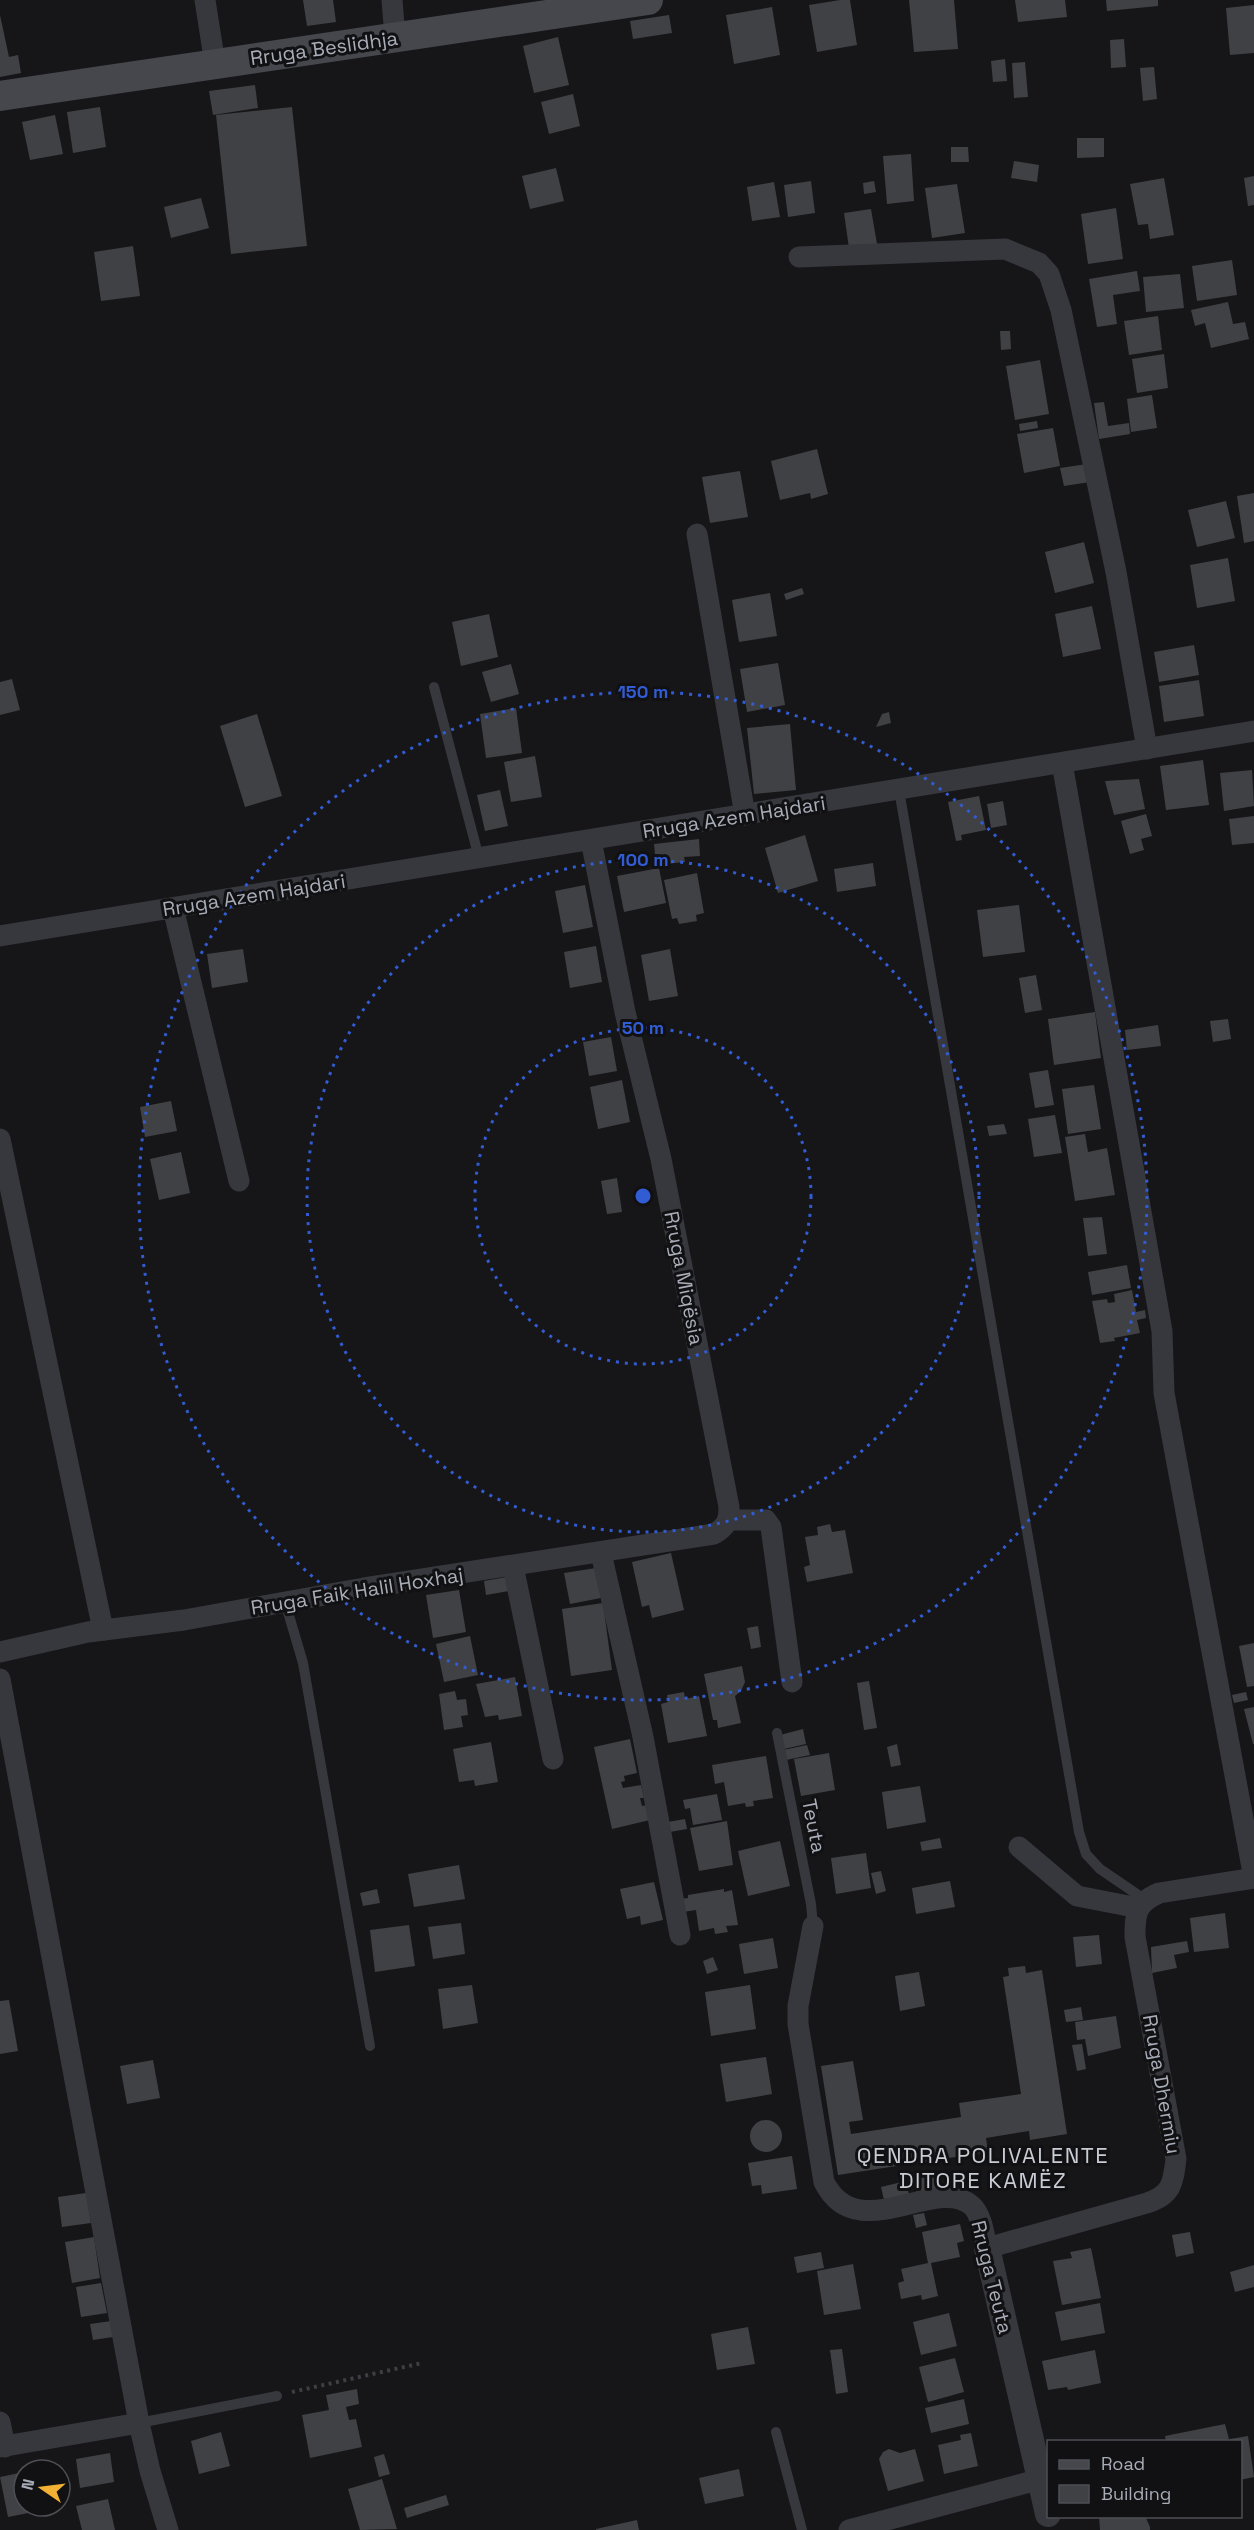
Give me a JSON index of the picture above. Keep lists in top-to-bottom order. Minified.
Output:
{"streets":{"main road":["Rruga Beslidhja"],"street":["Rruga Azem Hajdari","Rruga Miqësia","Rruga Faik Halil Hoxhaj","Rruga Dhermiu","Rruga Teuta"],"lane":["Teuta"]},"crossings":[["Rruga Azem Hajdari","Rruga Miqësia"],["Rruga Miqësia","Rruga Faik Halil Hoxhaj"],["Teuta","Rruga Teuta"],["Rruga Dhermiu","Rruga Teuta"]],"districts":["QENDRA POLIVALENTE DITORE KAMËZ"],"legend":["Road","Building"],"north":"left","rings":["150 m","100 m","50 m"]}
